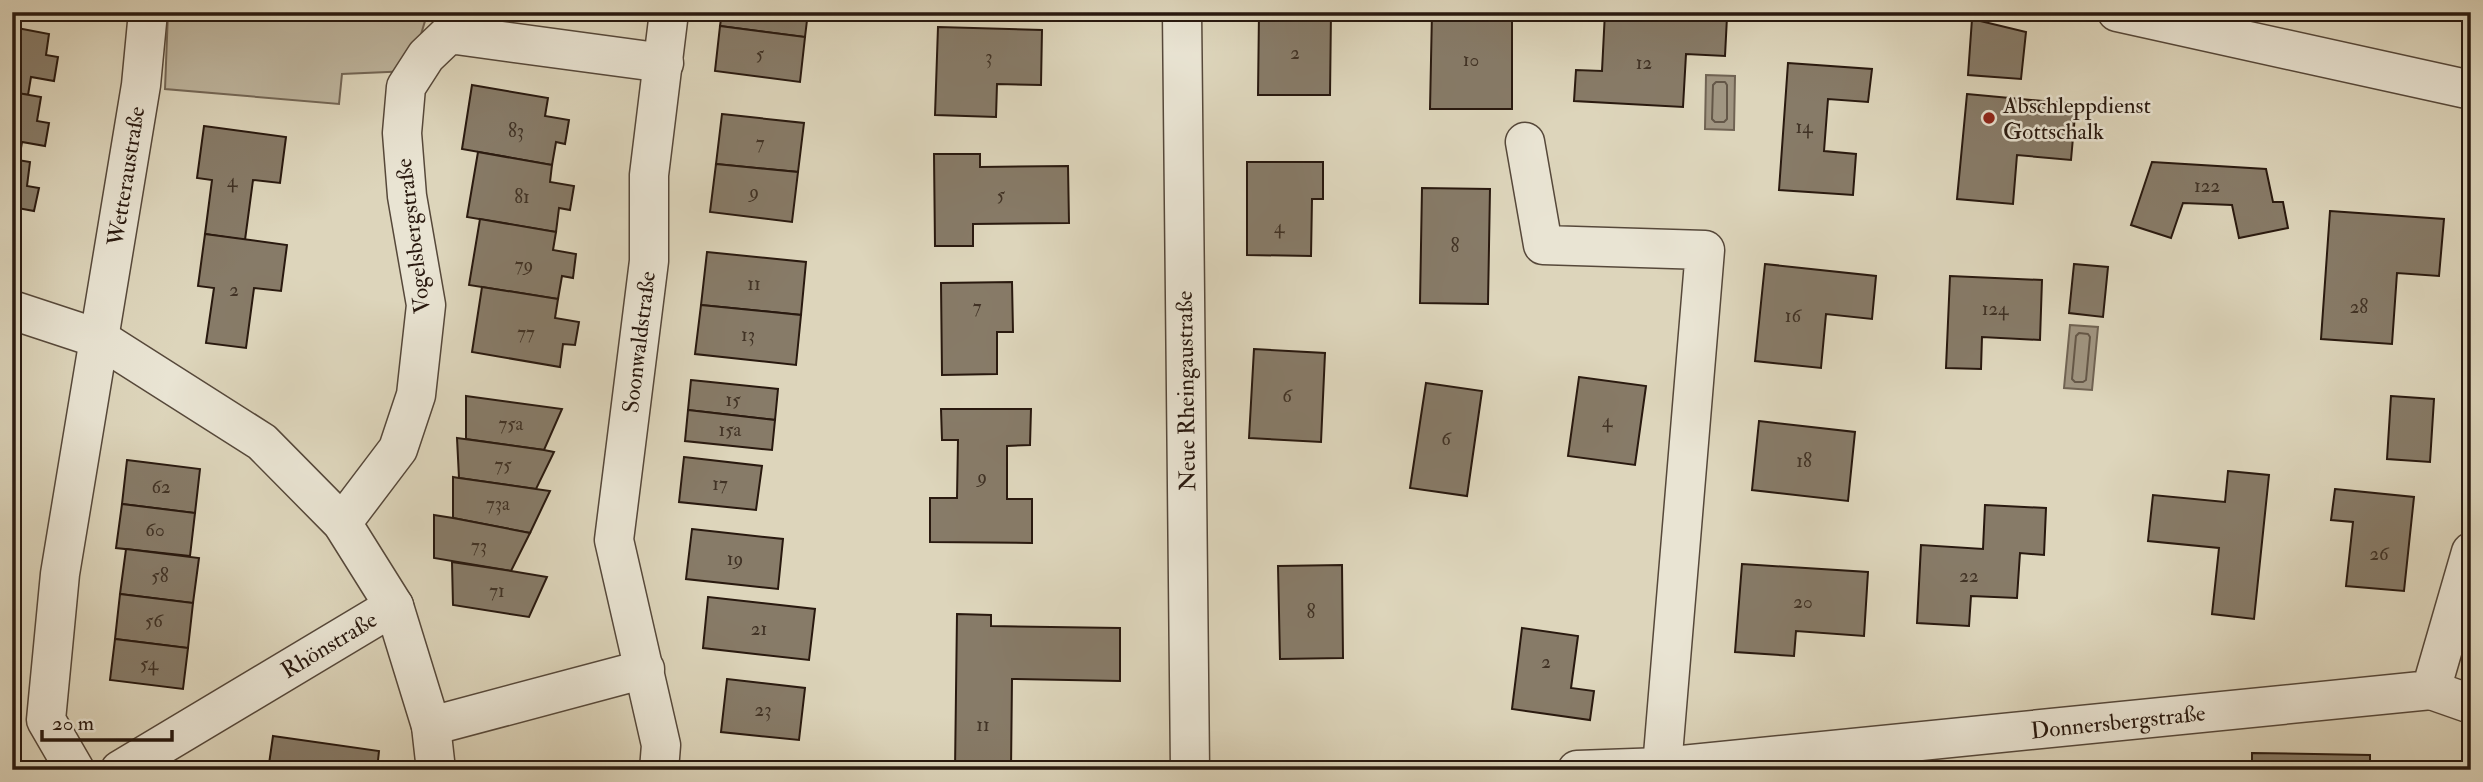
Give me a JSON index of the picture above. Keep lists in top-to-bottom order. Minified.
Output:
{"streets":{"street":["Wetteraustraße","Vogelsbergstraße","Soonwaldstraße","Neue Rheingaustraße","Rhönstraße","Donnersbergstraße"]},"crossings":[["Vogelsbergstraße","Soonwaldstraße"]],"places":["Abschleppdienst Gottschalk"],"house_numbers":["2","5","3","10","12","14","83","7","4","122","9","5","81","4","8","79","11","2","7","28","124","16","77","13","6","15","4","75a","15a","6","18","75","9","17","62","73a","60","73","26","19","58","22","71","20","8","56","21","2","54","23","11"],"scale_bar":"20 m"}
